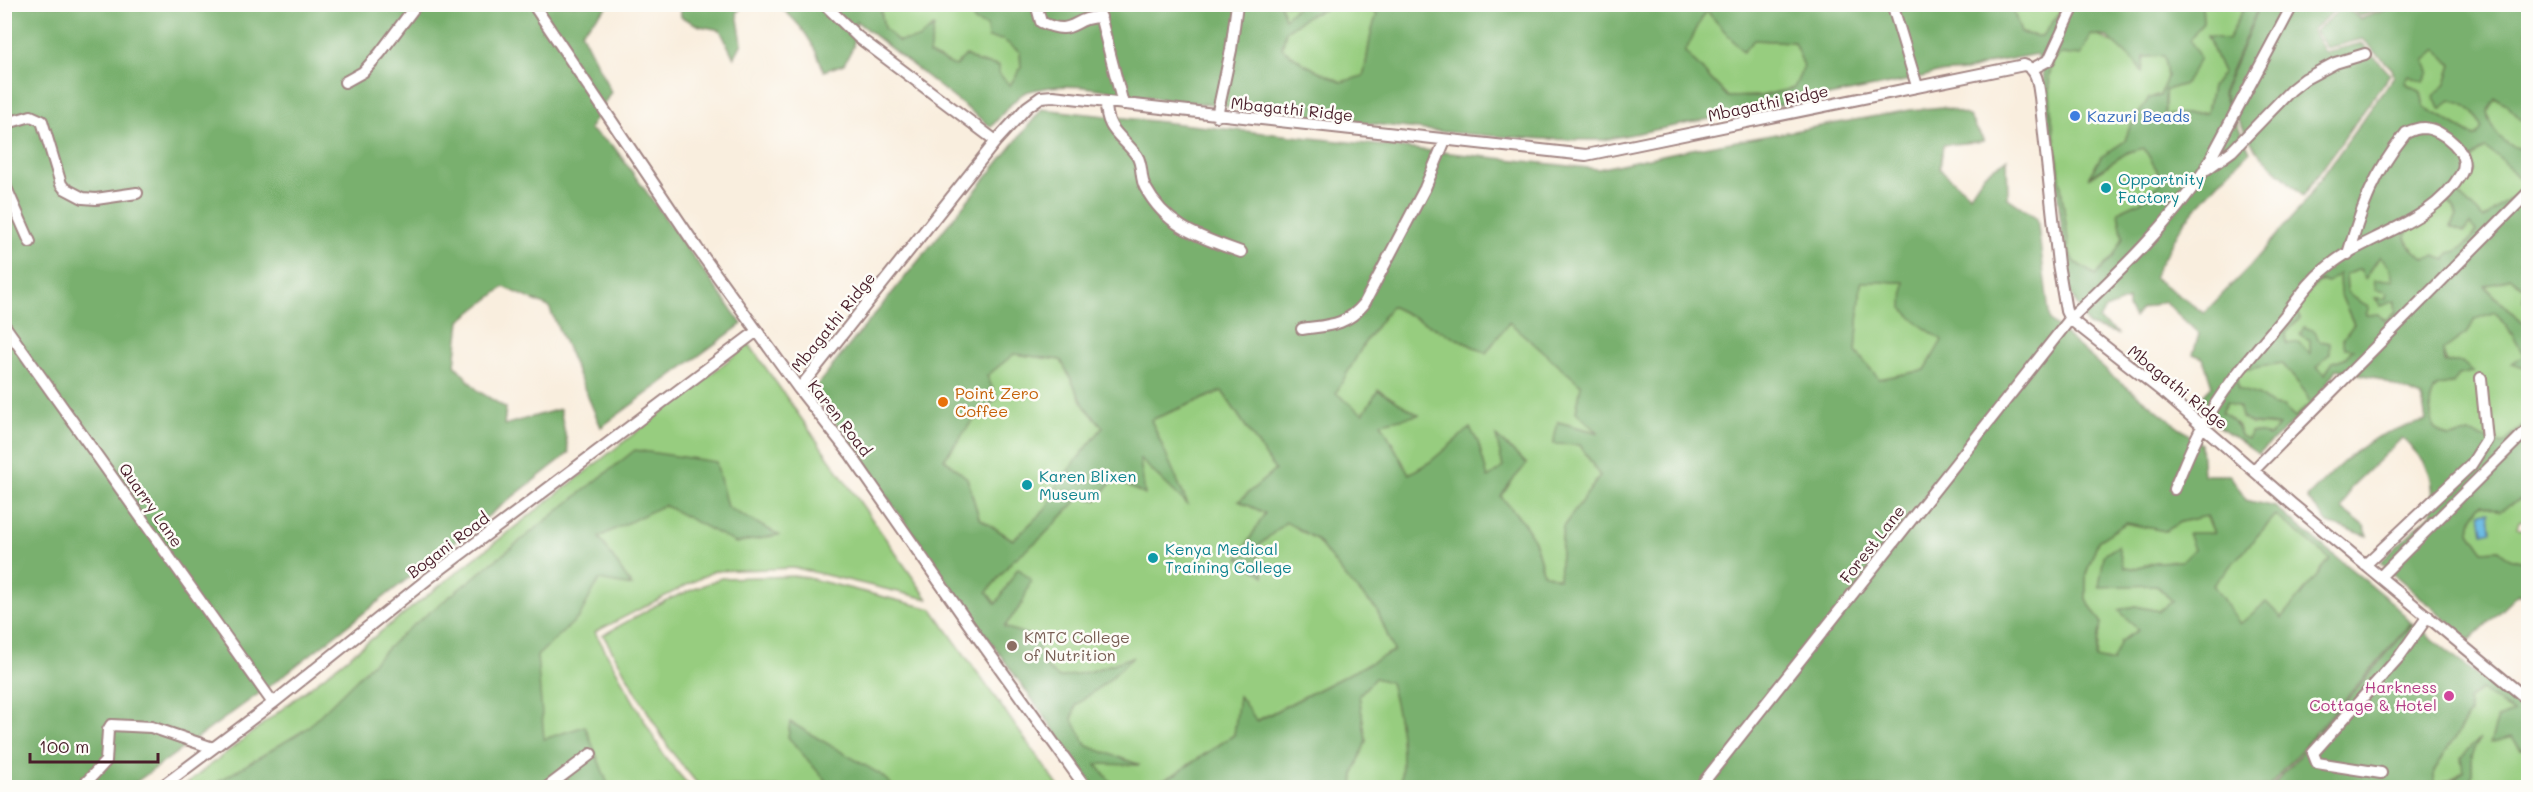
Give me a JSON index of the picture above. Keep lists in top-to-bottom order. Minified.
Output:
{"streets":{"street":["Mbagathi Ridge","Karen Road","Quarry Lane","Forest Lane","Bogani Road"]},"crossings":[["Mbagathi Ridge","Karen Road"],["Mbagathi Ridge","Forest Lane"],["Karen Road","Bogani Road"],["Quarry Lane","Bogani Road"]],"places":["Kazuri Beads","Opportnity Factory","Point Zero Coffee","Karen Blixen Museum","Kenya Medical Training College","KMTC College of Nutrition","Harkness Cottage & Hotel"],"scale_bar":"100 m"}
